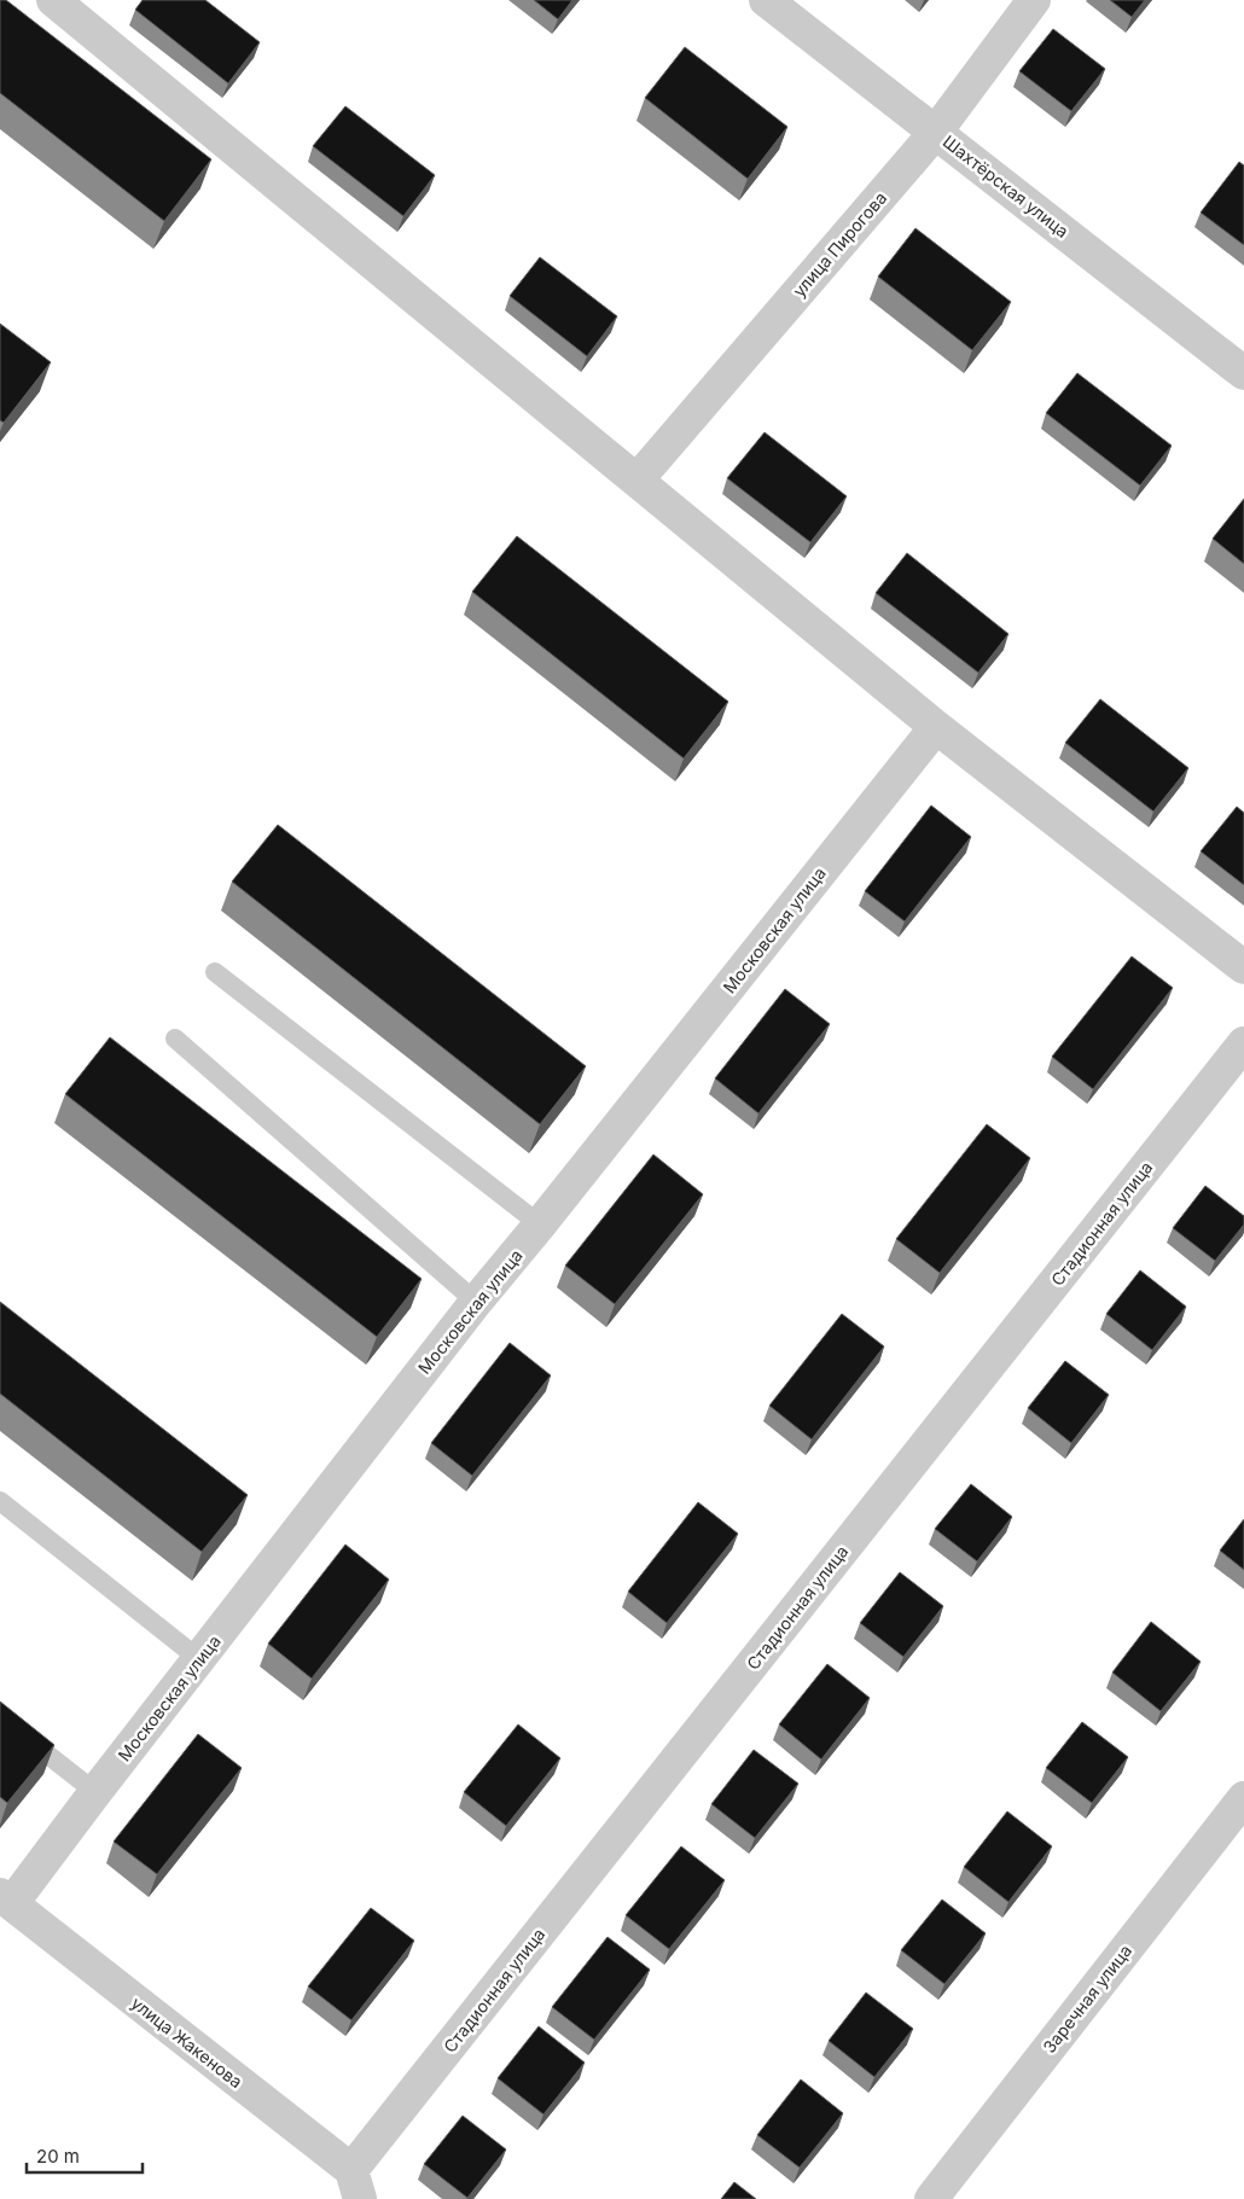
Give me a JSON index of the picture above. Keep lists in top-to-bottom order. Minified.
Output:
{"streets":{"street":["Шахтёрская улица","улица Пирогова","Московская улица","Стадионная улица","Заречная улица","улица Жакенова"]},"crossings":[["Шахтёрская улица","улица Пирогова"],["Московская улица","улица Жакенова"],["Стадионная улица","улица Жакенова"]],"scale_bar":"20 m"}
